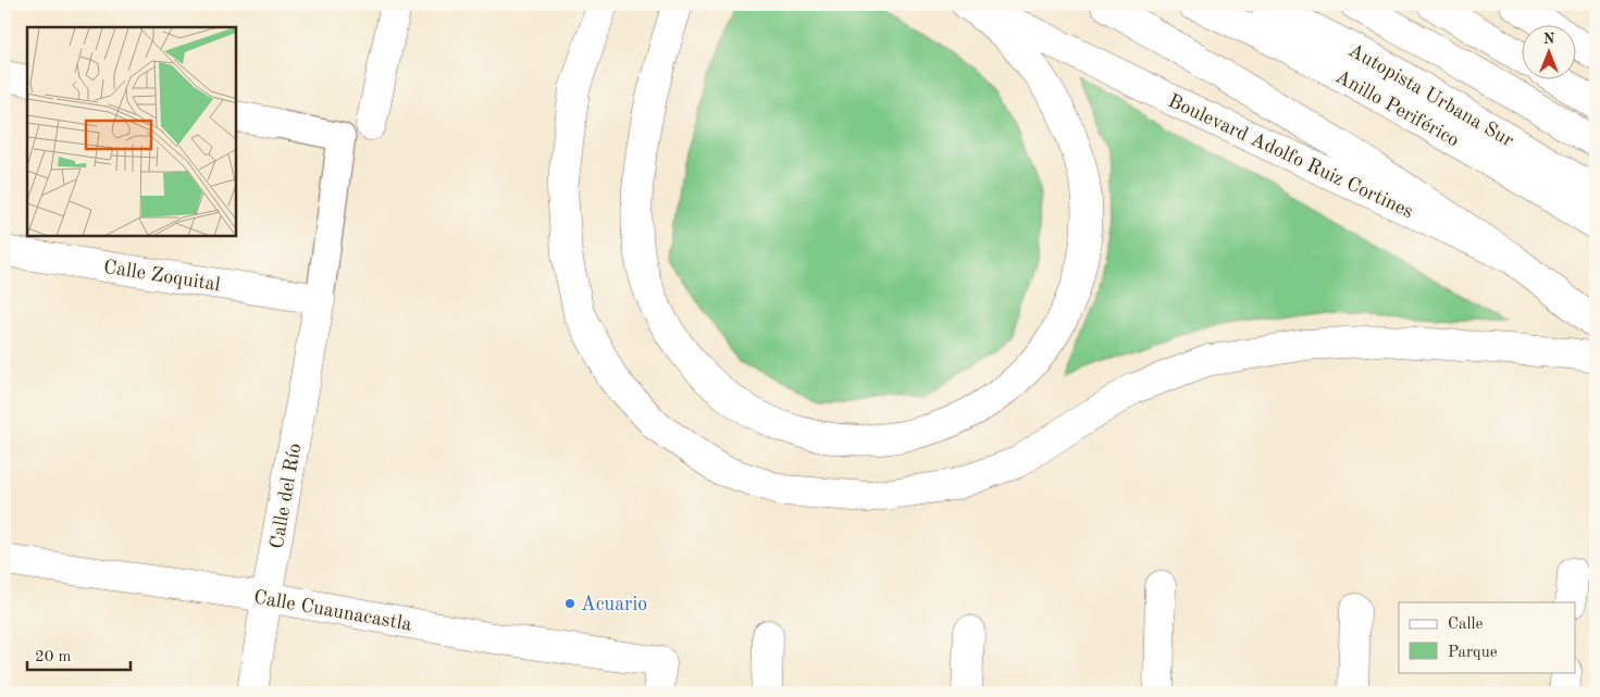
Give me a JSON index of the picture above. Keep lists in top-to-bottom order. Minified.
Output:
{"streets":{"main road":["Autopista Urbana Sur","Anillo Periférico","Boulevard Adolfo Ruiz Cortines","Calle Zoquital","Calle del Río","Calle Cuaunacastla"]},"crossings":[["Calle Zoquital","Calle del Río"],["Calle del Río","Calle Cuaunacastla"]],"places":["Acuario"],"legend":["Calle","Parque"],"scale_bar":"20 m","north":"top"}
